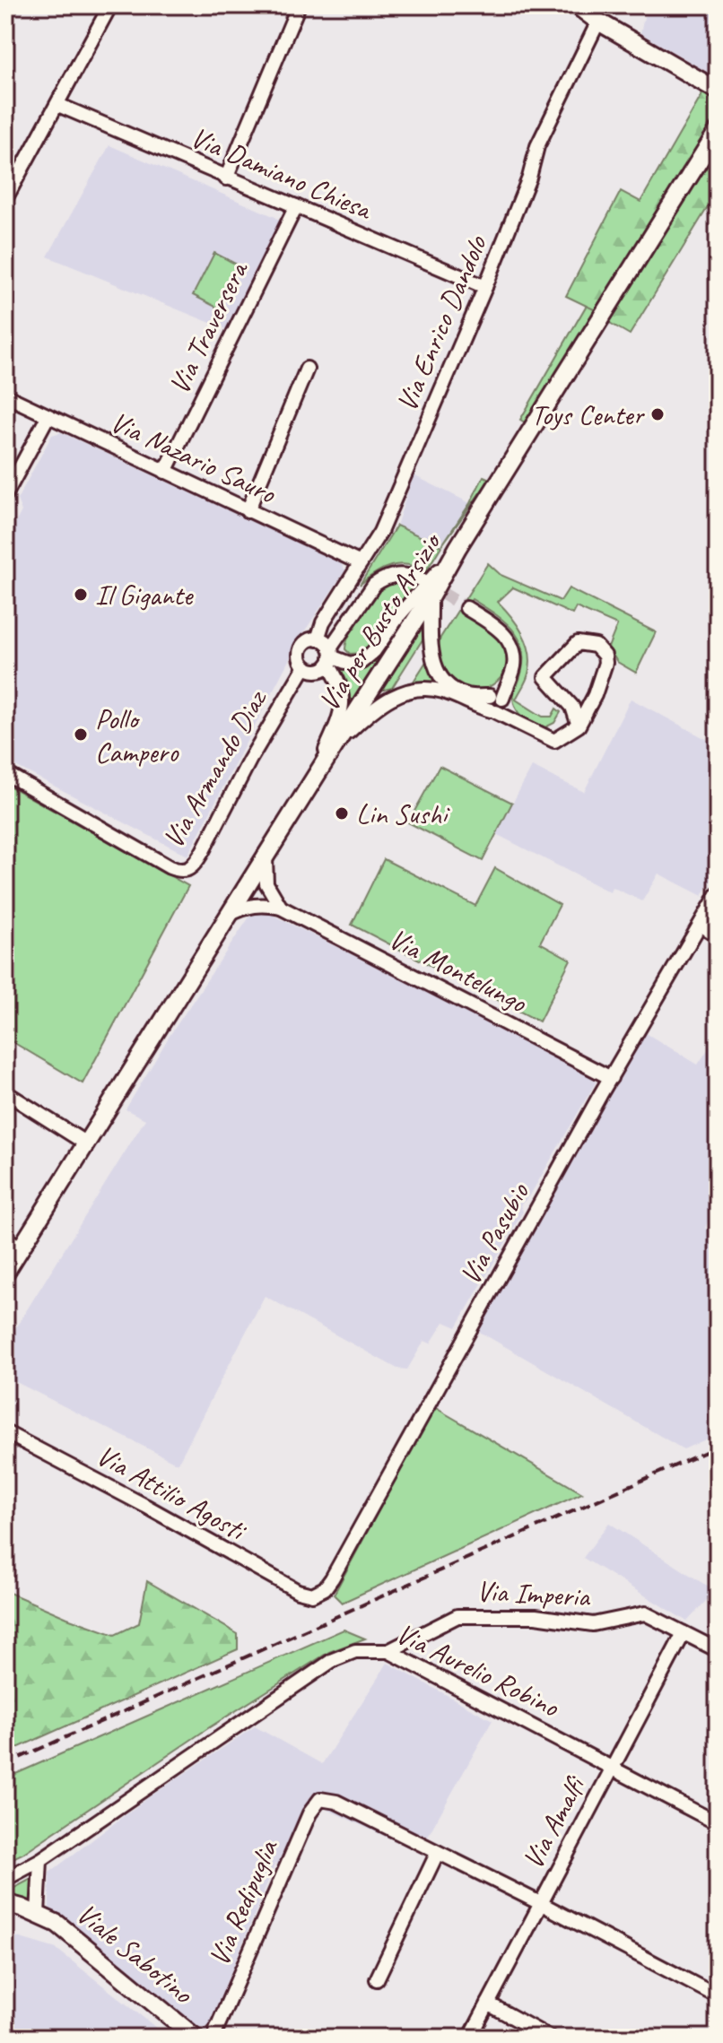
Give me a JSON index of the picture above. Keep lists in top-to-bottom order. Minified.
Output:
{"streets":{"main road":["Via per Busto Arsizio","Viale Sabotino"],"street":["Via Damiano Chiesa","Via Enrico Dandolo","Via Traversera","Via Nazario Sauro","Via Armando Diaz","Via Montelungo","Via Pasubio","Via Attilio Agosti","Via Imperia","Via Aurelio Robino","Via Amalfi","Via Redipuglia"]},"crossings":[["Via Damiano Chiesa","Via Enrico Dandolo"],["Via Damiano Chiesa","Via Traversera"],["Via Enrico Dandolo","Via Nazario Sauro"],["Via Enrico Dandolo","Via Armando Diaz"],["Via Traversera","Via Nazario Sauro"],["Via per Busto Arsizio","Via Montelungo"],["Via Montelungo","Via Pasubio"],["Via Pasubio","Via Attilio Agosti"],["Via Imperia","Via Aurelio Robino"],["Via Imperia","Via Amalfi"],["Via Aurelio Robino","Via Amalfi"]],"places":["Toys Center","Il Gigante","Pollo Campero","Lin Sushi"]}
